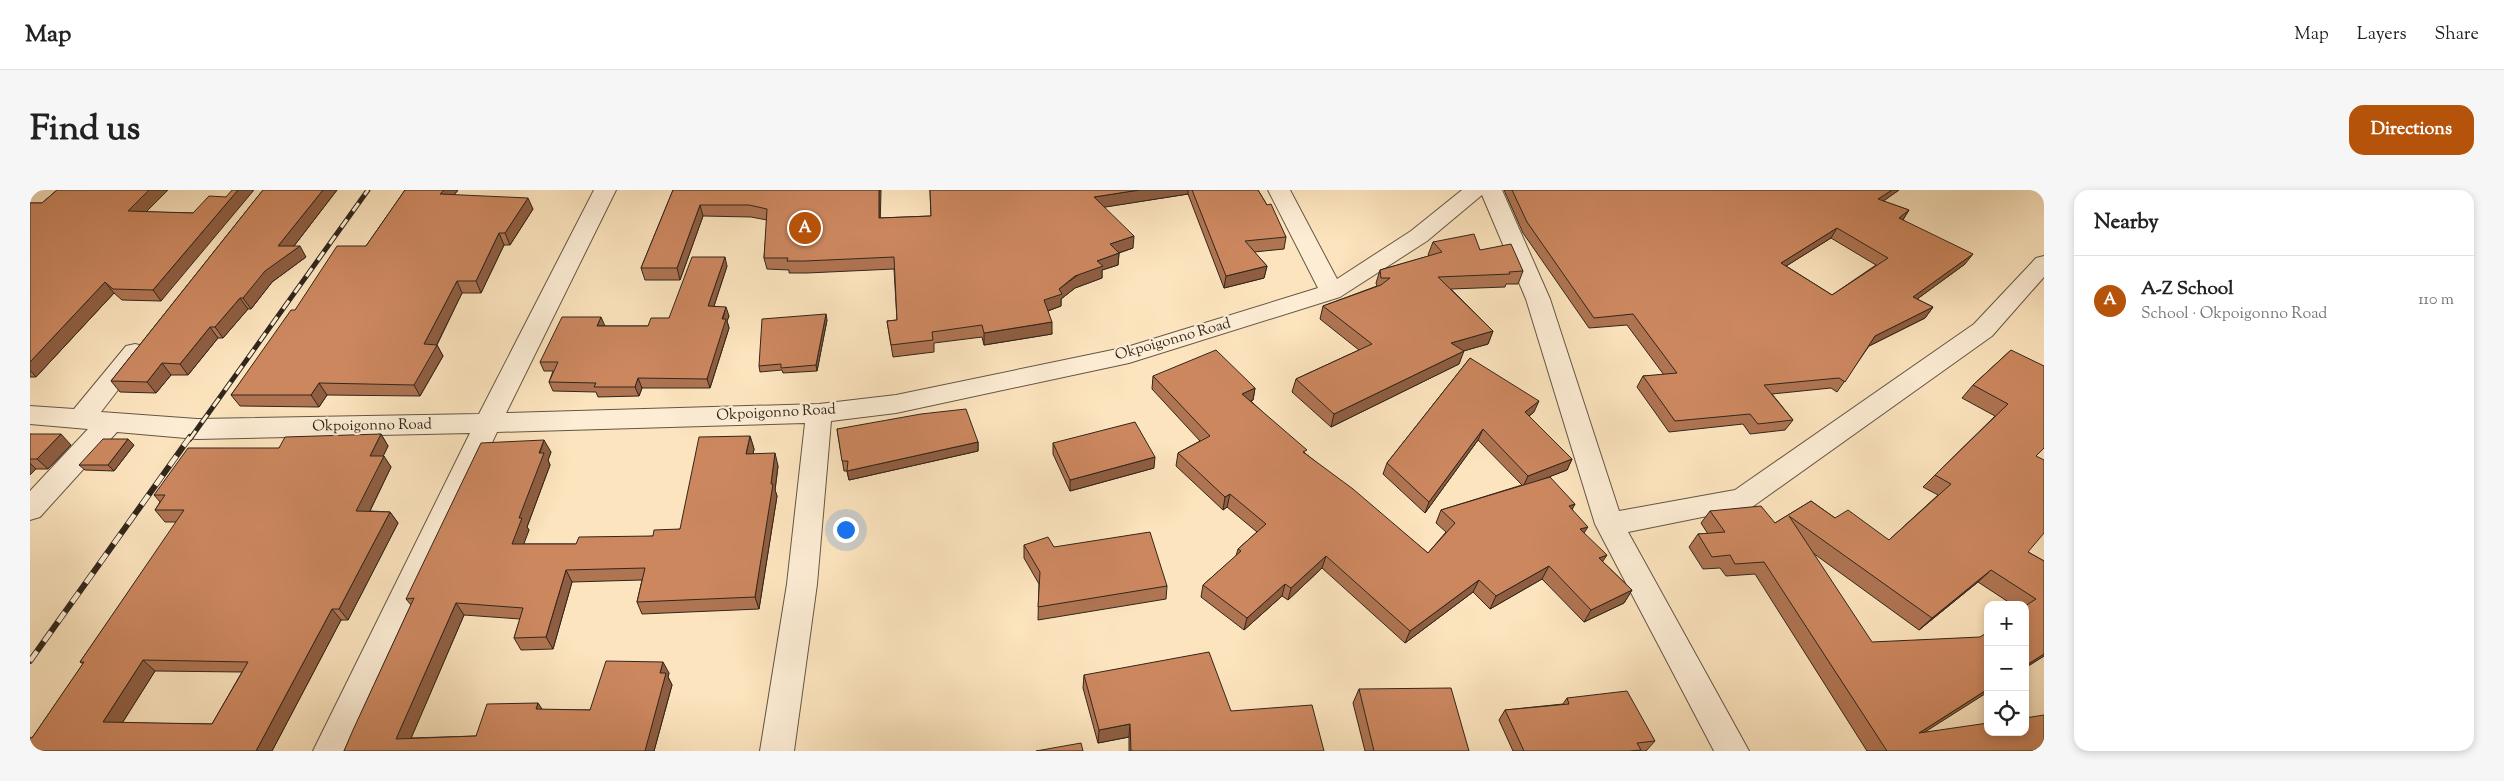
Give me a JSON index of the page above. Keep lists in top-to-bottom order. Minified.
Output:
{"streets":{"street":["Okpoigonno Road"]},"page":{"header":"Map","nav":["Map","Layers","Share"],"title":"Find us","buttons":"Directions","heading":"Nearby","pins":"A","list":[{"mark":"A","name":"A-Z School","note":"School · Okpoigonno Road","value":"110 m"}],"map_buttons":["+","−"]}}
